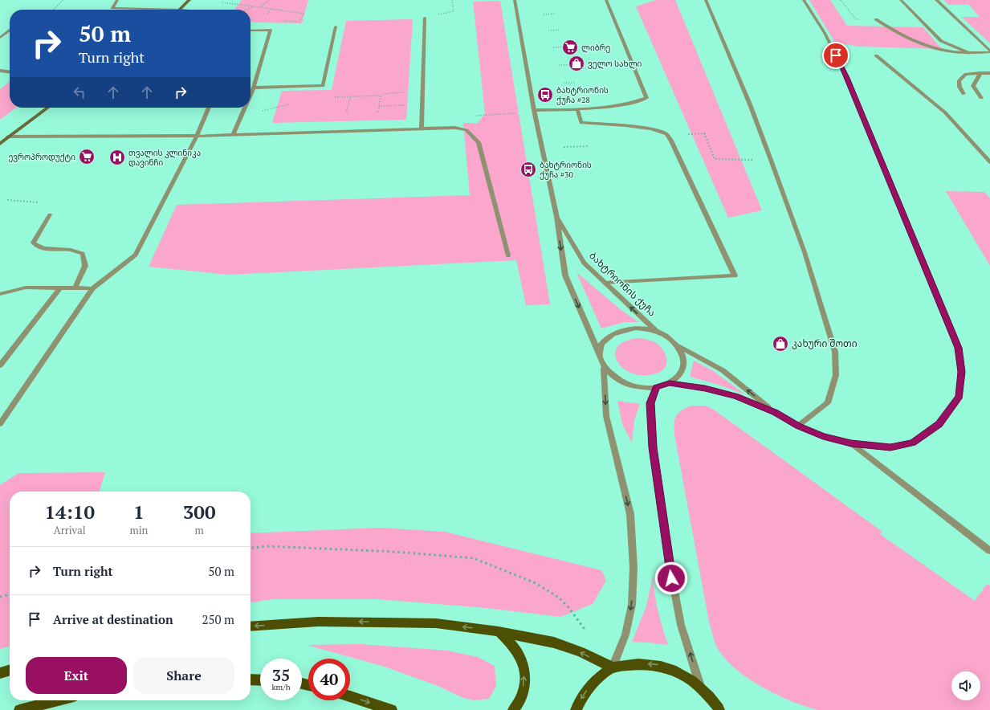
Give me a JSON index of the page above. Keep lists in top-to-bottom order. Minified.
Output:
{"streets":{"street":["ბახტრიონის ქუჩა"]},"places":{"supermarket":["ლიბრე","ევროპროდუქტი"],"shop":["ველო სახლი","კახური შოთი"],"bus stop":["ბახტრიონის ქუჩა #28","ბახტრიონის ქუჩა #30"],"hospital":["თვალის კლინიკა დავინჩი"]},"page":{"turn":["50 m","Turn right"],"eta":["14:10","Arrival","1","min","300","m"],"list":[{"name":"Turn right","value":"50 m"},{"name":"Arrive at destination","value":"250 m"}],"buttons":["Exit","Share"],"speed":"35 km/h","limit":"40"}}
